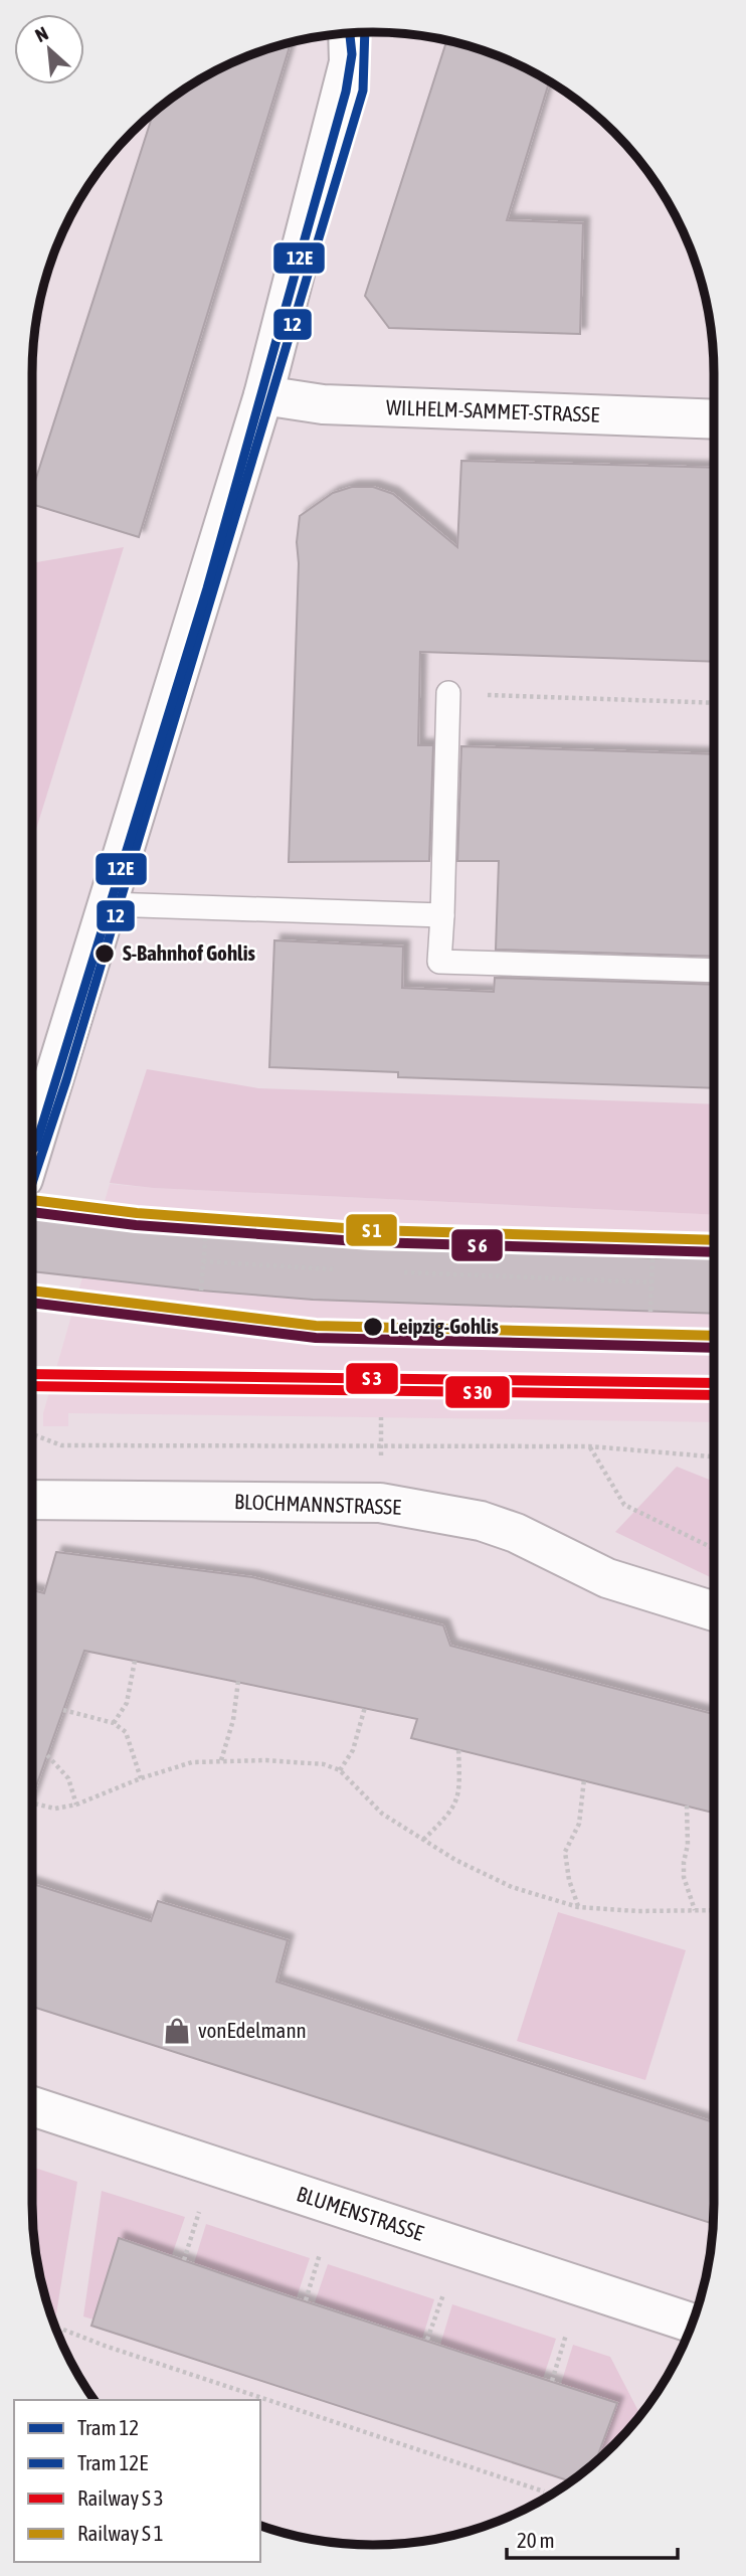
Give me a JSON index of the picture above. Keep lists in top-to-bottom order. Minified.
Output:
{"streets":{"street":["WILHELM-SAMMET-STRASSE","BLOCHMANNSTRASSE","BLUMENSTRASSE"]},"places":{"other":["S-Bahnhof Gohlis","Leipzig-Gohlis"],"shop":["vonEdelmann"]},"lines":["tram line 12","tram line 12E"],"legend":["Tram 12","Tram 12E","Railway S 3","Railway S 1"],"scale_bar":"20 m","north":"top left"}
